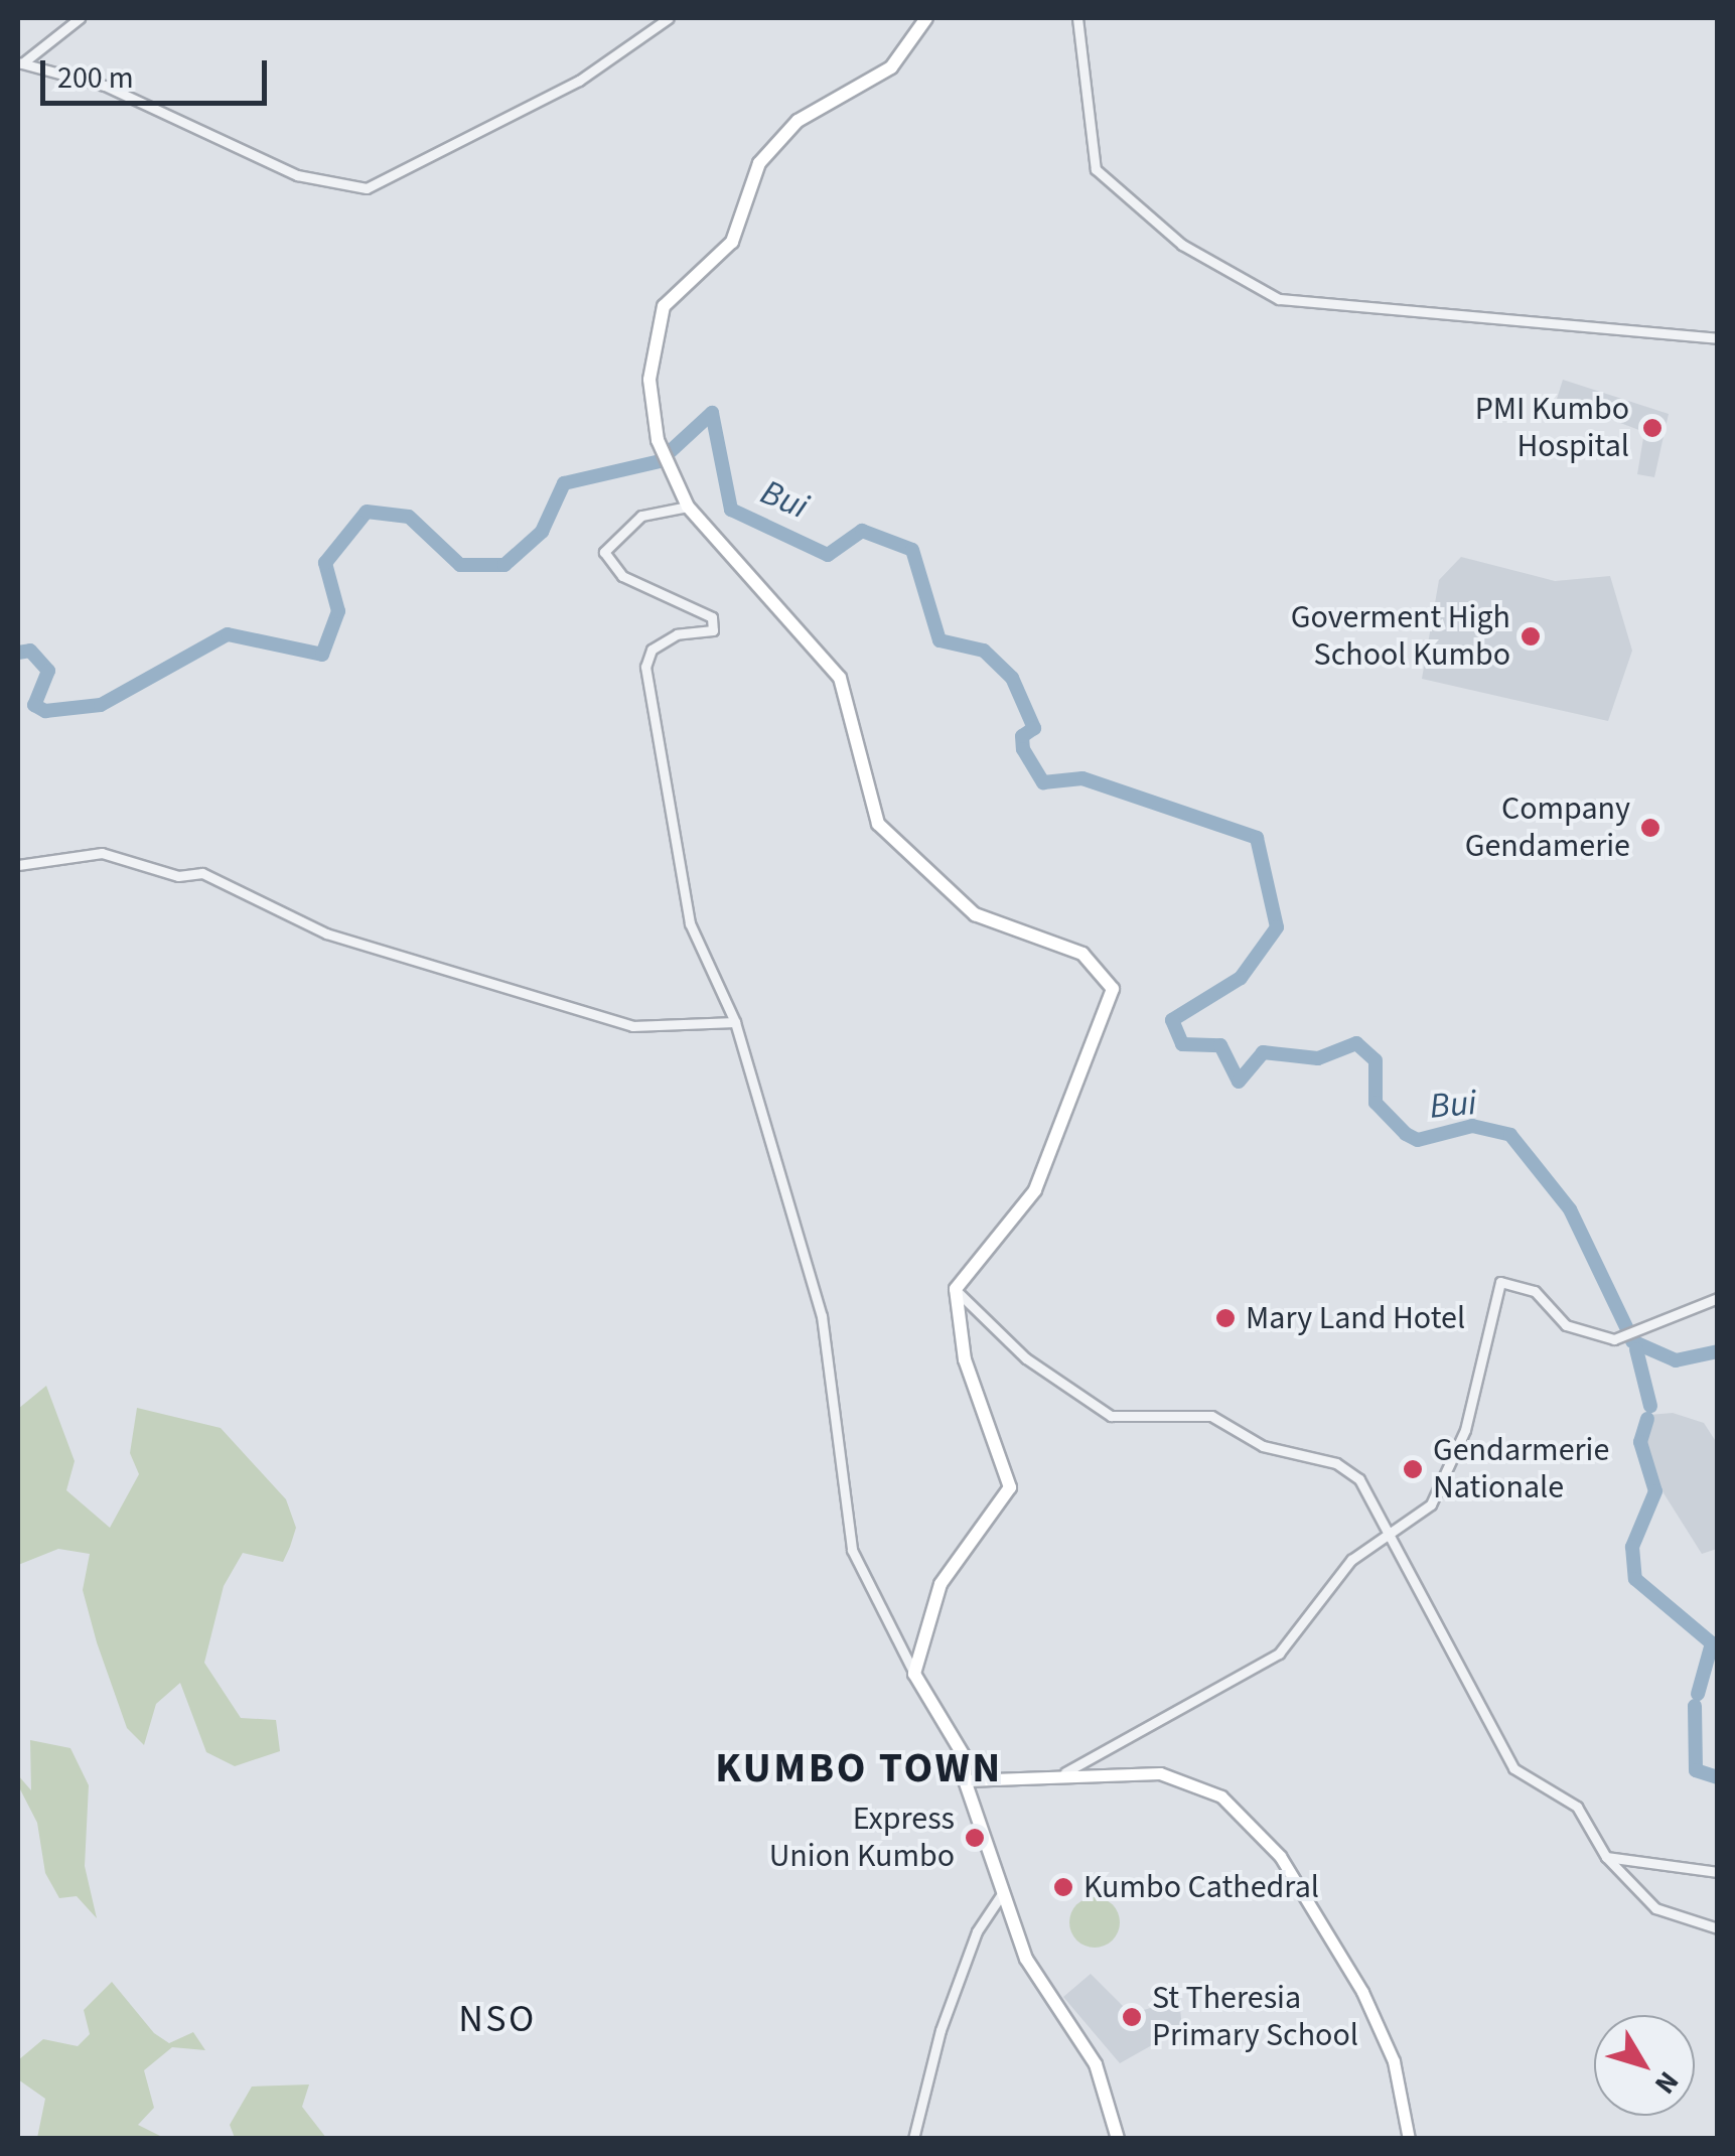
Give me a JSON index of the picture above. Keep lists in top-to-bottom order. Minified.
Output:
{"districts":["KUMBO TOWN","NSO"],"water":["Bui"],"places":["PMI Kumbo Hospital","Goverment High School Kumbo","Company Gendamerie","Mary Land Hotel","Gendarmerie Nationale","Express Union Kumbo","Kumbo Cathedral","St Theresia Primary School"],"scale_bar":"200 m","north":"bottom right"}
